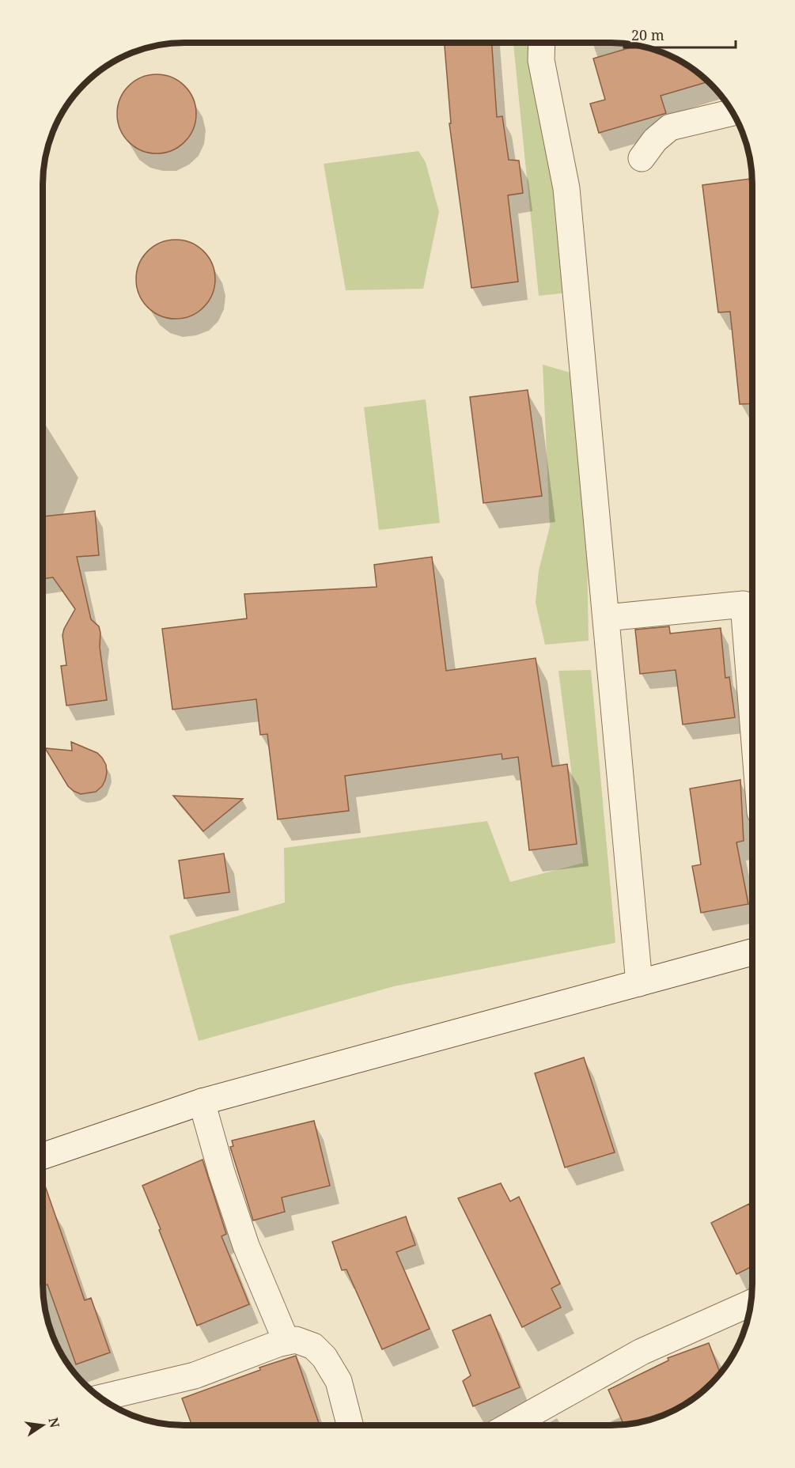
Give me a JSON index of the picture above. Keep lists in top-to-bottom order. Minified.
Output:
{"scale_bar":"20 m","north":"right"}
